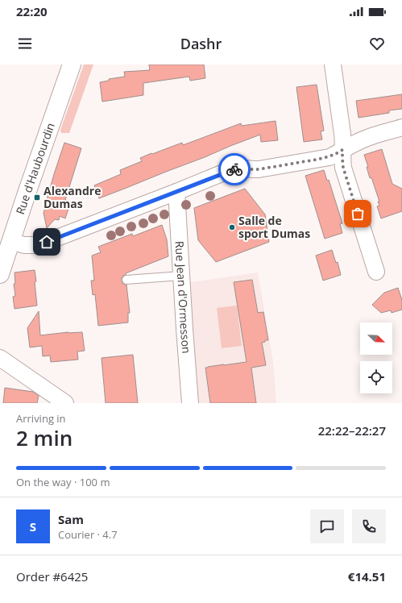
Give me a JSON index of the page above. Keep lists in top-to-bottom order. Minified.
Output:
{"streets":{"main road":["Rue d'Haubourdin"],"street":["Rue Jean d'Ormesson"]},"places":{"transit":["Alexandre Dumas"],"other":["Salle de sport Dumas"]},"north":"bottom right","page":{"status":"22:20","header":"Dashr","heading":["2 min","Arriving in","22:22–22:27"],"panel":["Sam","Courier · 4.7","Order #6425","€14.51"],"bar":"On the way · 100 m","round":"S"}}
